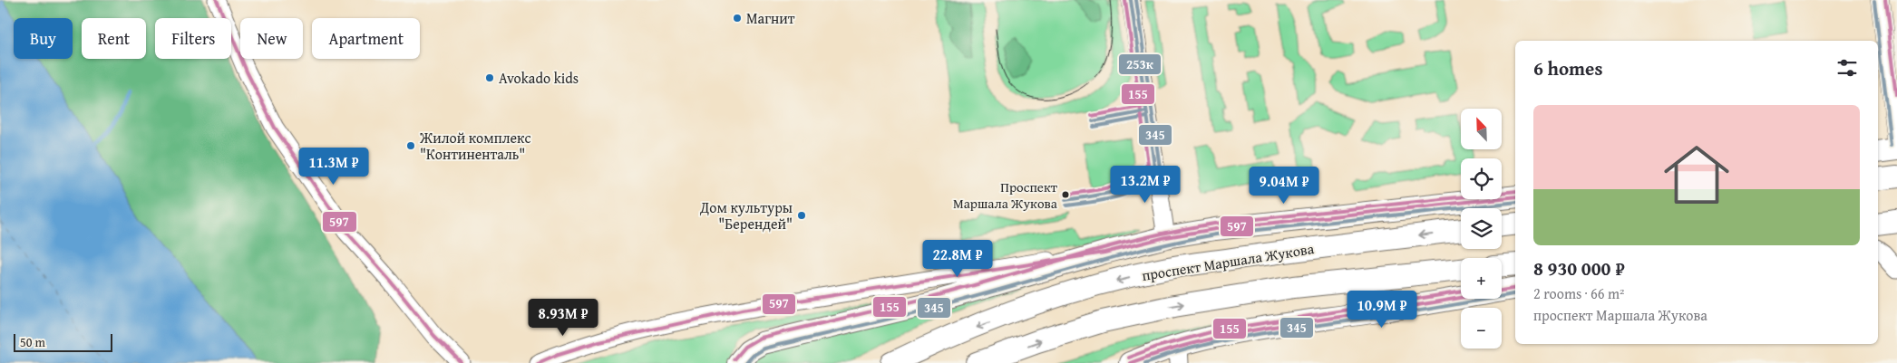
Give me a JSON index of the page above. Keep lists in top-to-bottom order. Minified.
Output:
{"streets":{"main road":["проспект Маршала Жукова"]},"places":["Магнит","Avokado kids","Жилой комплекс \"Континенталь\"","Проспект Маршала Жукова","Дом культуры \"Берендей\""],"lines":["transit line 597","transit line 345","transit line 155","transit line 253к"],"scale_bar":"50 m","north":"top left","page":{"chip":["Buy","Rent","Filters","New","Apartment"],"heading":"6 homes","list":[{"name":"8 930 000 ₽","note":"2 rooms · 66 m² · проспект Маршала Жукова"}],"map_buttons":["+","−"],"price":["11.3M ₽","13.2M ₽","9.04M ₽","22.8M ₽","10.9M ₽","8.93M ₽"],"scale":"50 m"}}
